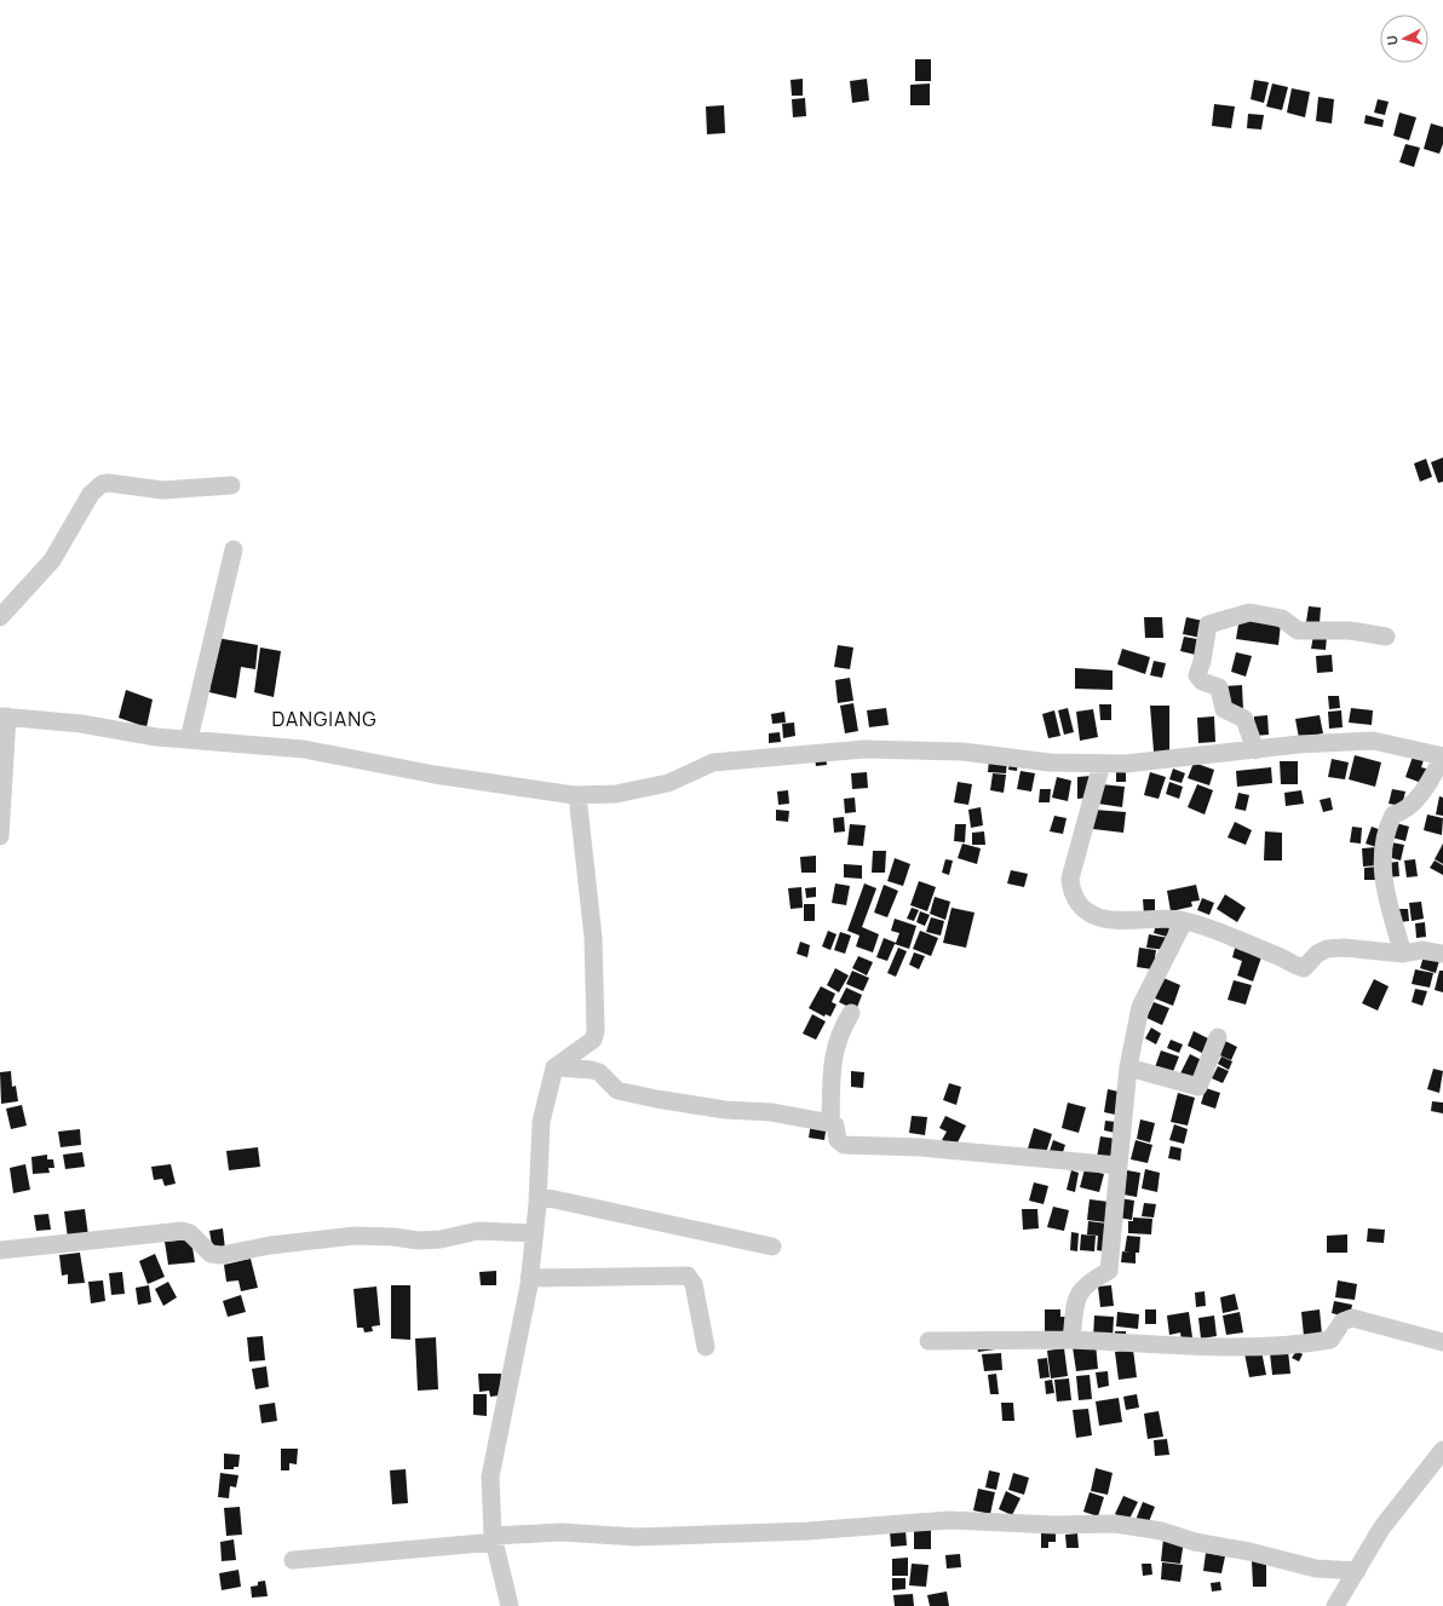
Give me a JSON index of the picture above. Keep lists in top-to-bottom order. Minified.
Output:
{"districts":["DANGIANG"],"north":"left"}
